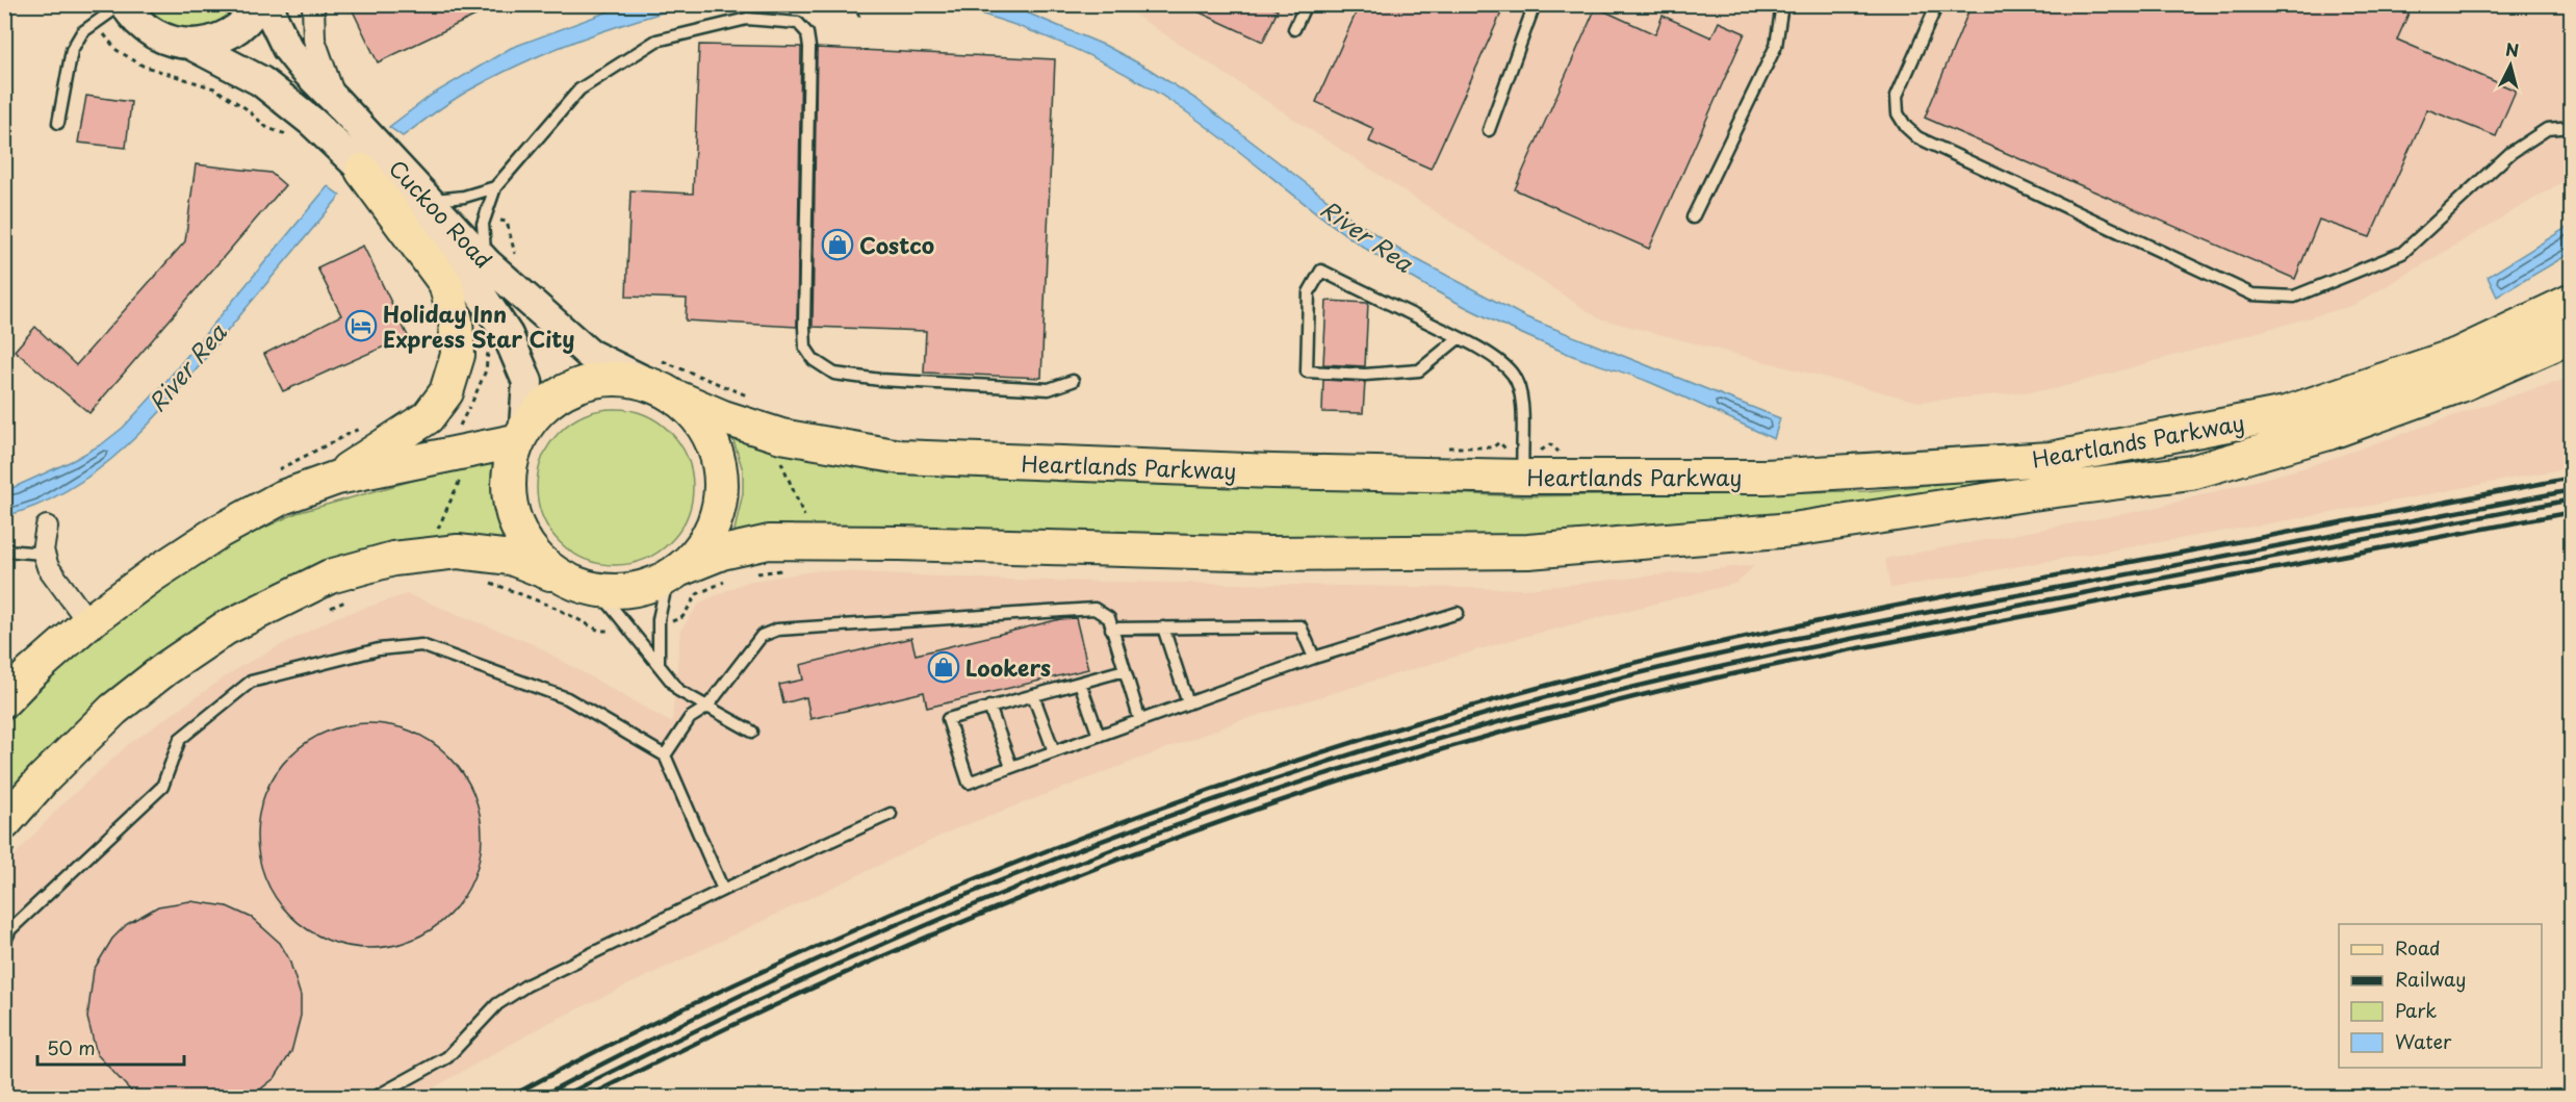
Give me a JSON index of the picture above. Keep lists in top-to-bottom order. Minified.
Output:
{"streets":{"main road":["Cuckoo Road","Heartlands Parkway"]},"crossings":[["Cuckoo Road","Heartlands Parkway"]],"water":["River Rea"],"places":{"shop":["Costco","Lookers"],"hotel":["Holiday Inn Express Star City"]},"legend":["Road","Railway","Park","Water"],"scale_bar":"50 m","north":"top"}
